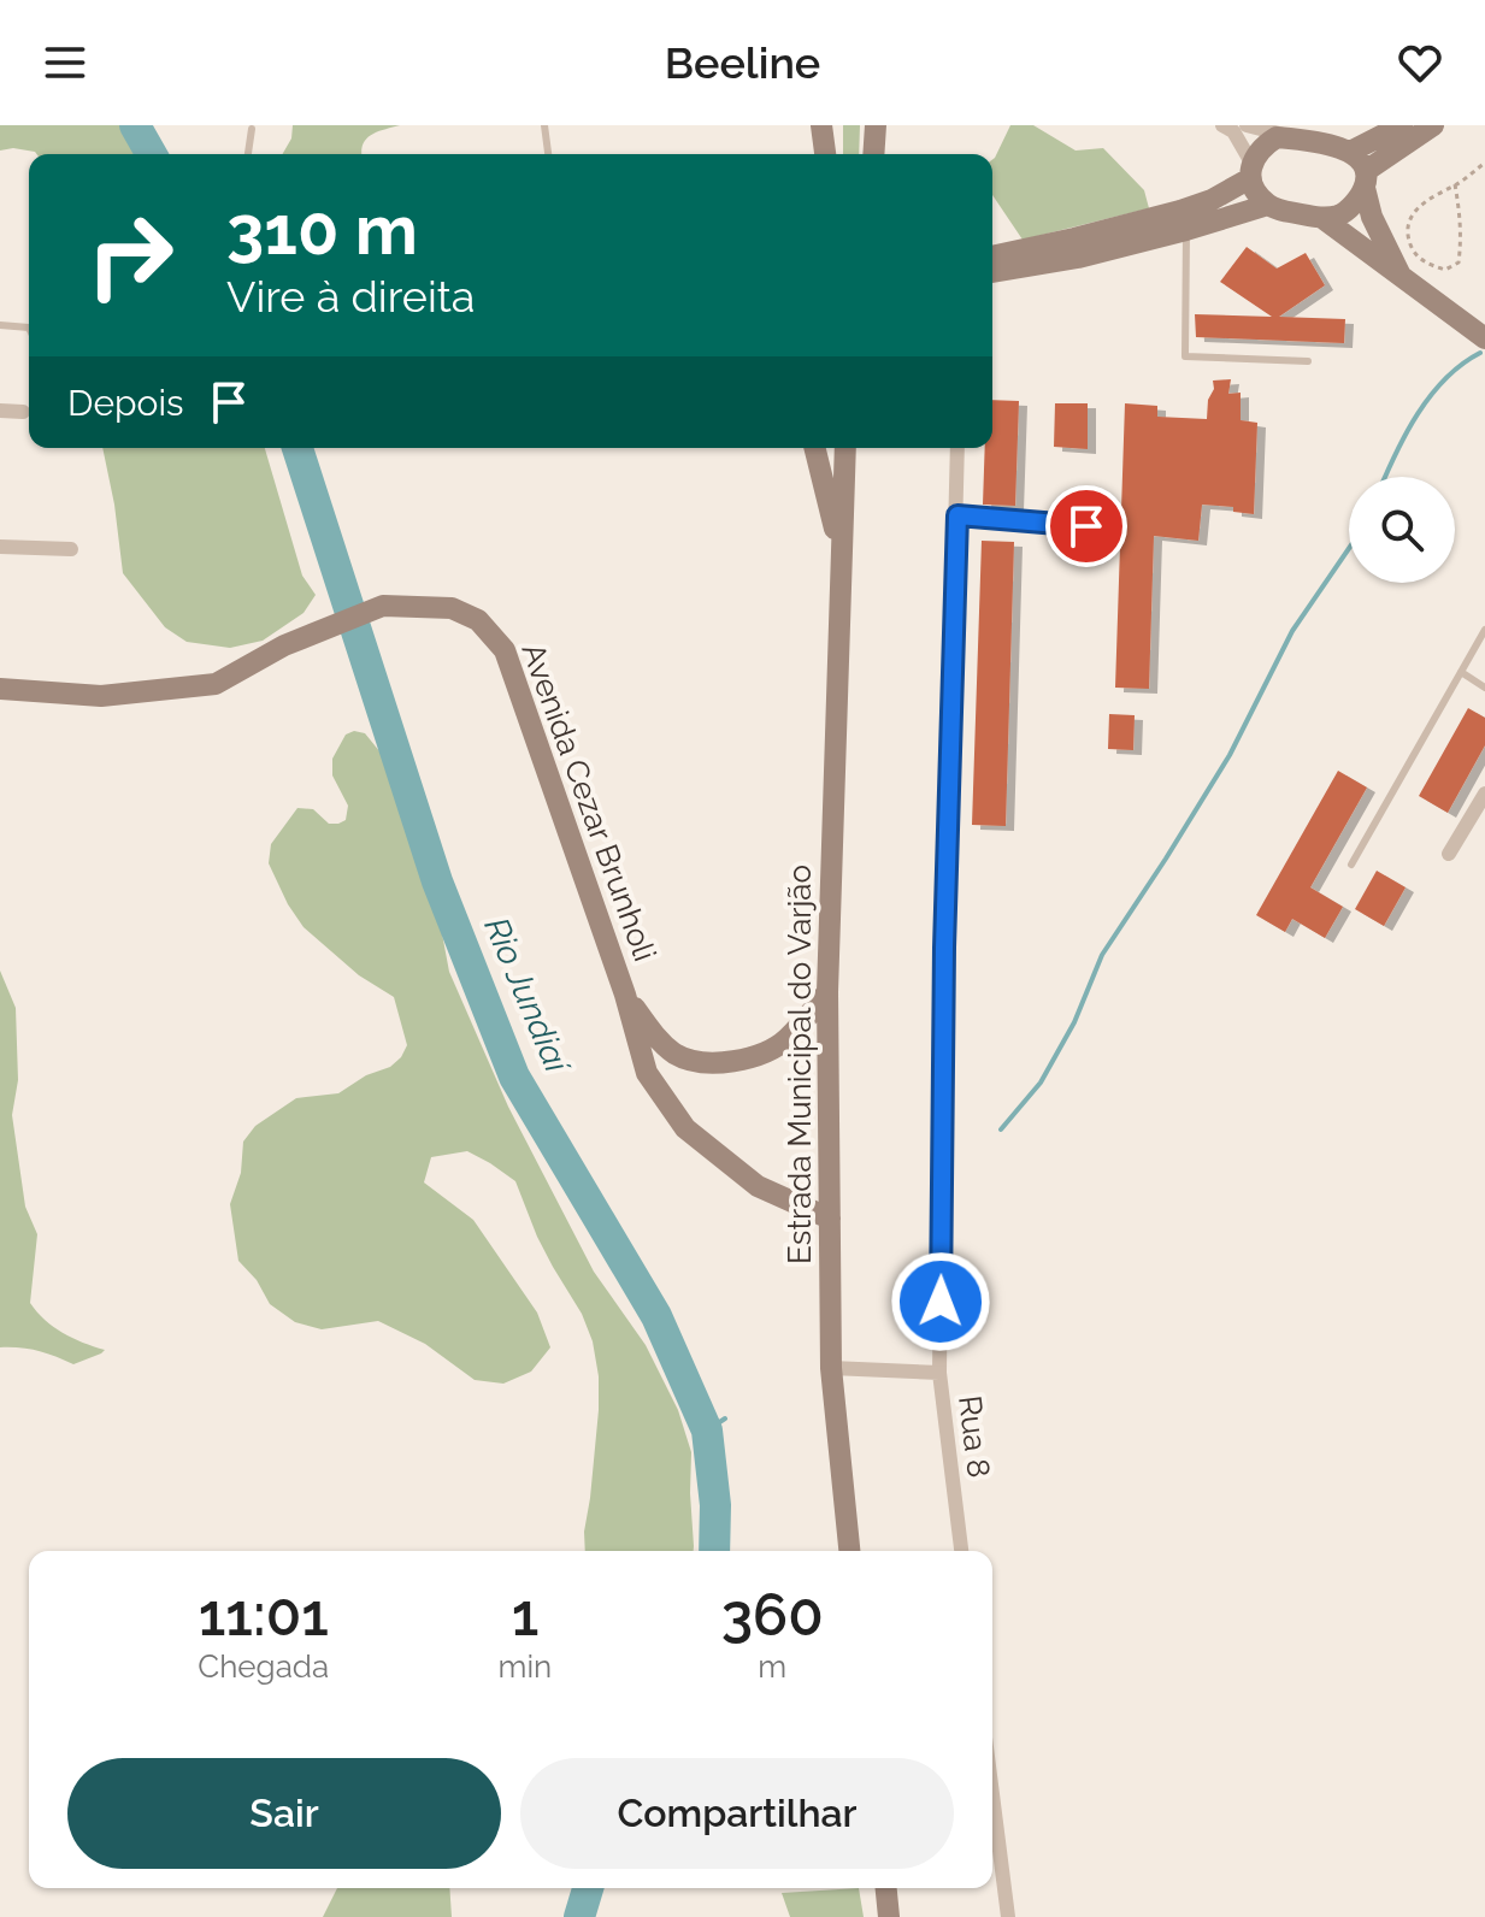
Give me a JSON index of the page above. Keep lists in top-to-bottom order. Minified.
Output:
{"streets":{"main road":["Avenida Cezar Brunholi","Estrada Municipal do Varjão"],"street":["Rua 8"]},"crossings":[["Avenida Cezar Brunholi","Estrada Municipal do Varjão"],["Estrada Municipal do Varjão","Rua 8"]],"water":["Rio Jundiaí"],"page":{"header":"Beeline","turn":["310 m","Vire à direita"],"then":"Depois","eta":["11:01","Chegada","1","min","360","m"],"buttons":["Sair","Compartilhar"]}}
